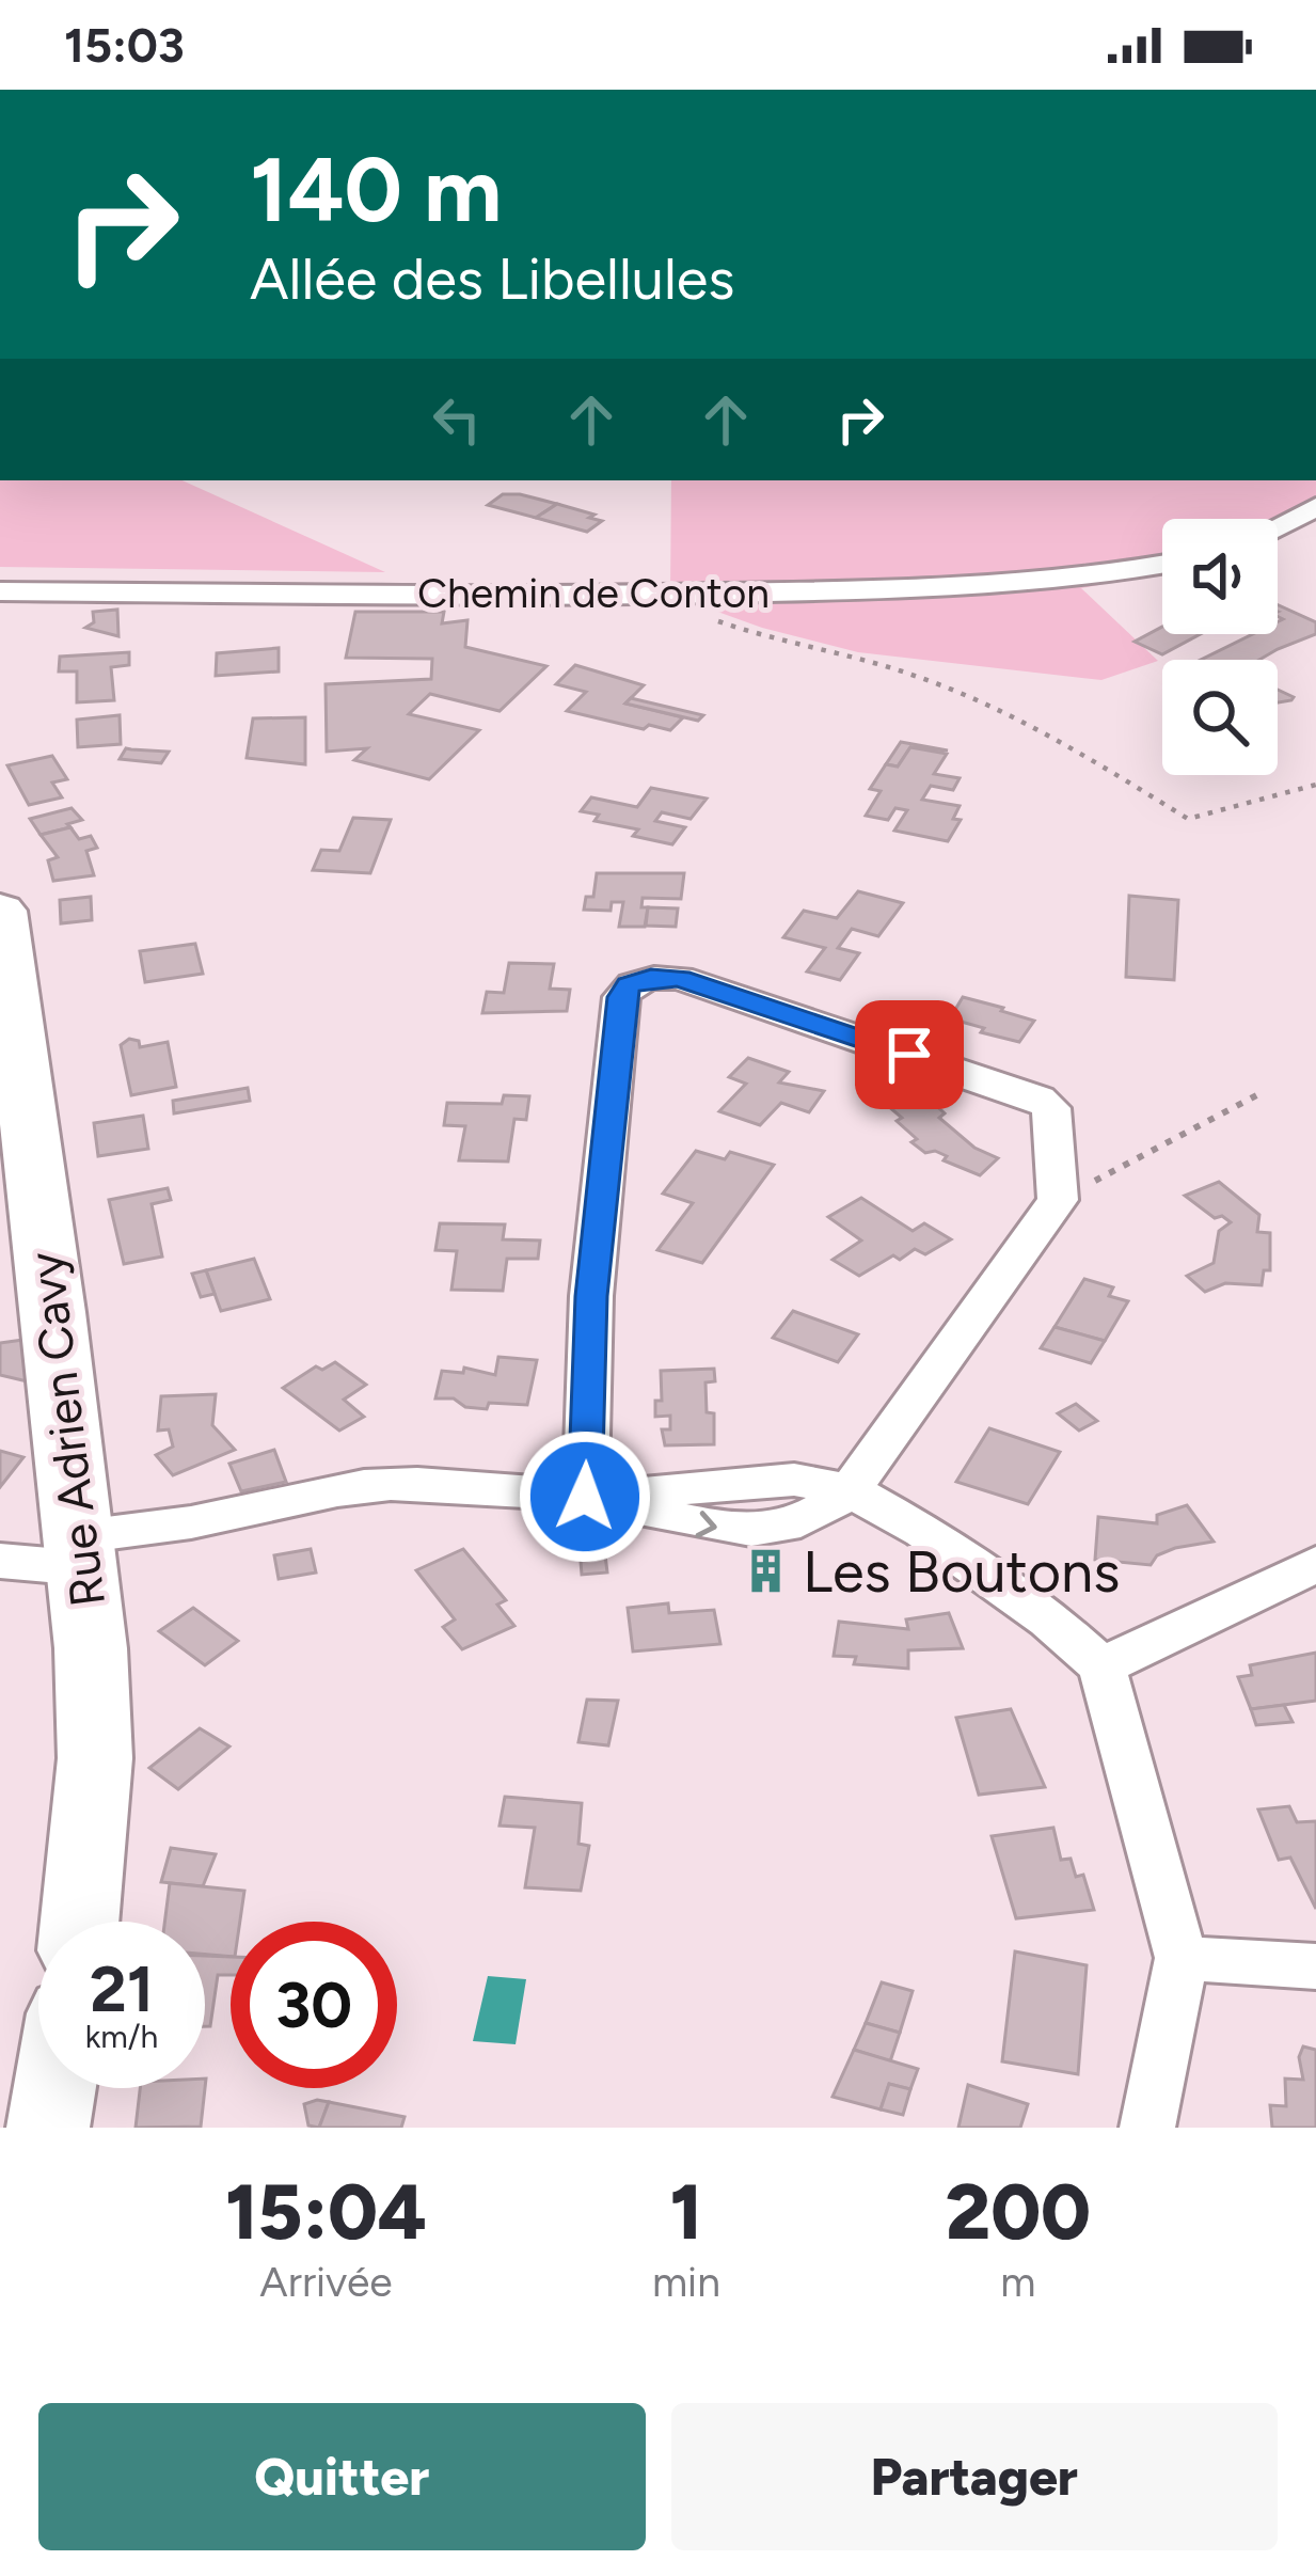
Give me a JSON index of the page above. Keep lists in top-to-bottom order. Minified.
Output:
{"streets":{"main road":["Rue Adrien Cavy"],"street":["Chemin de Conton"]},"places":{"building":["Les Boutons"]},"page":{"status":"15:03","turn":["140 m","Allée des Libellules"],"speed":"21 km/h","limit":"30","eta":["15:04","Arrivée","1","min","200","m"],"buttons":["Quitter","Partager"]}}
